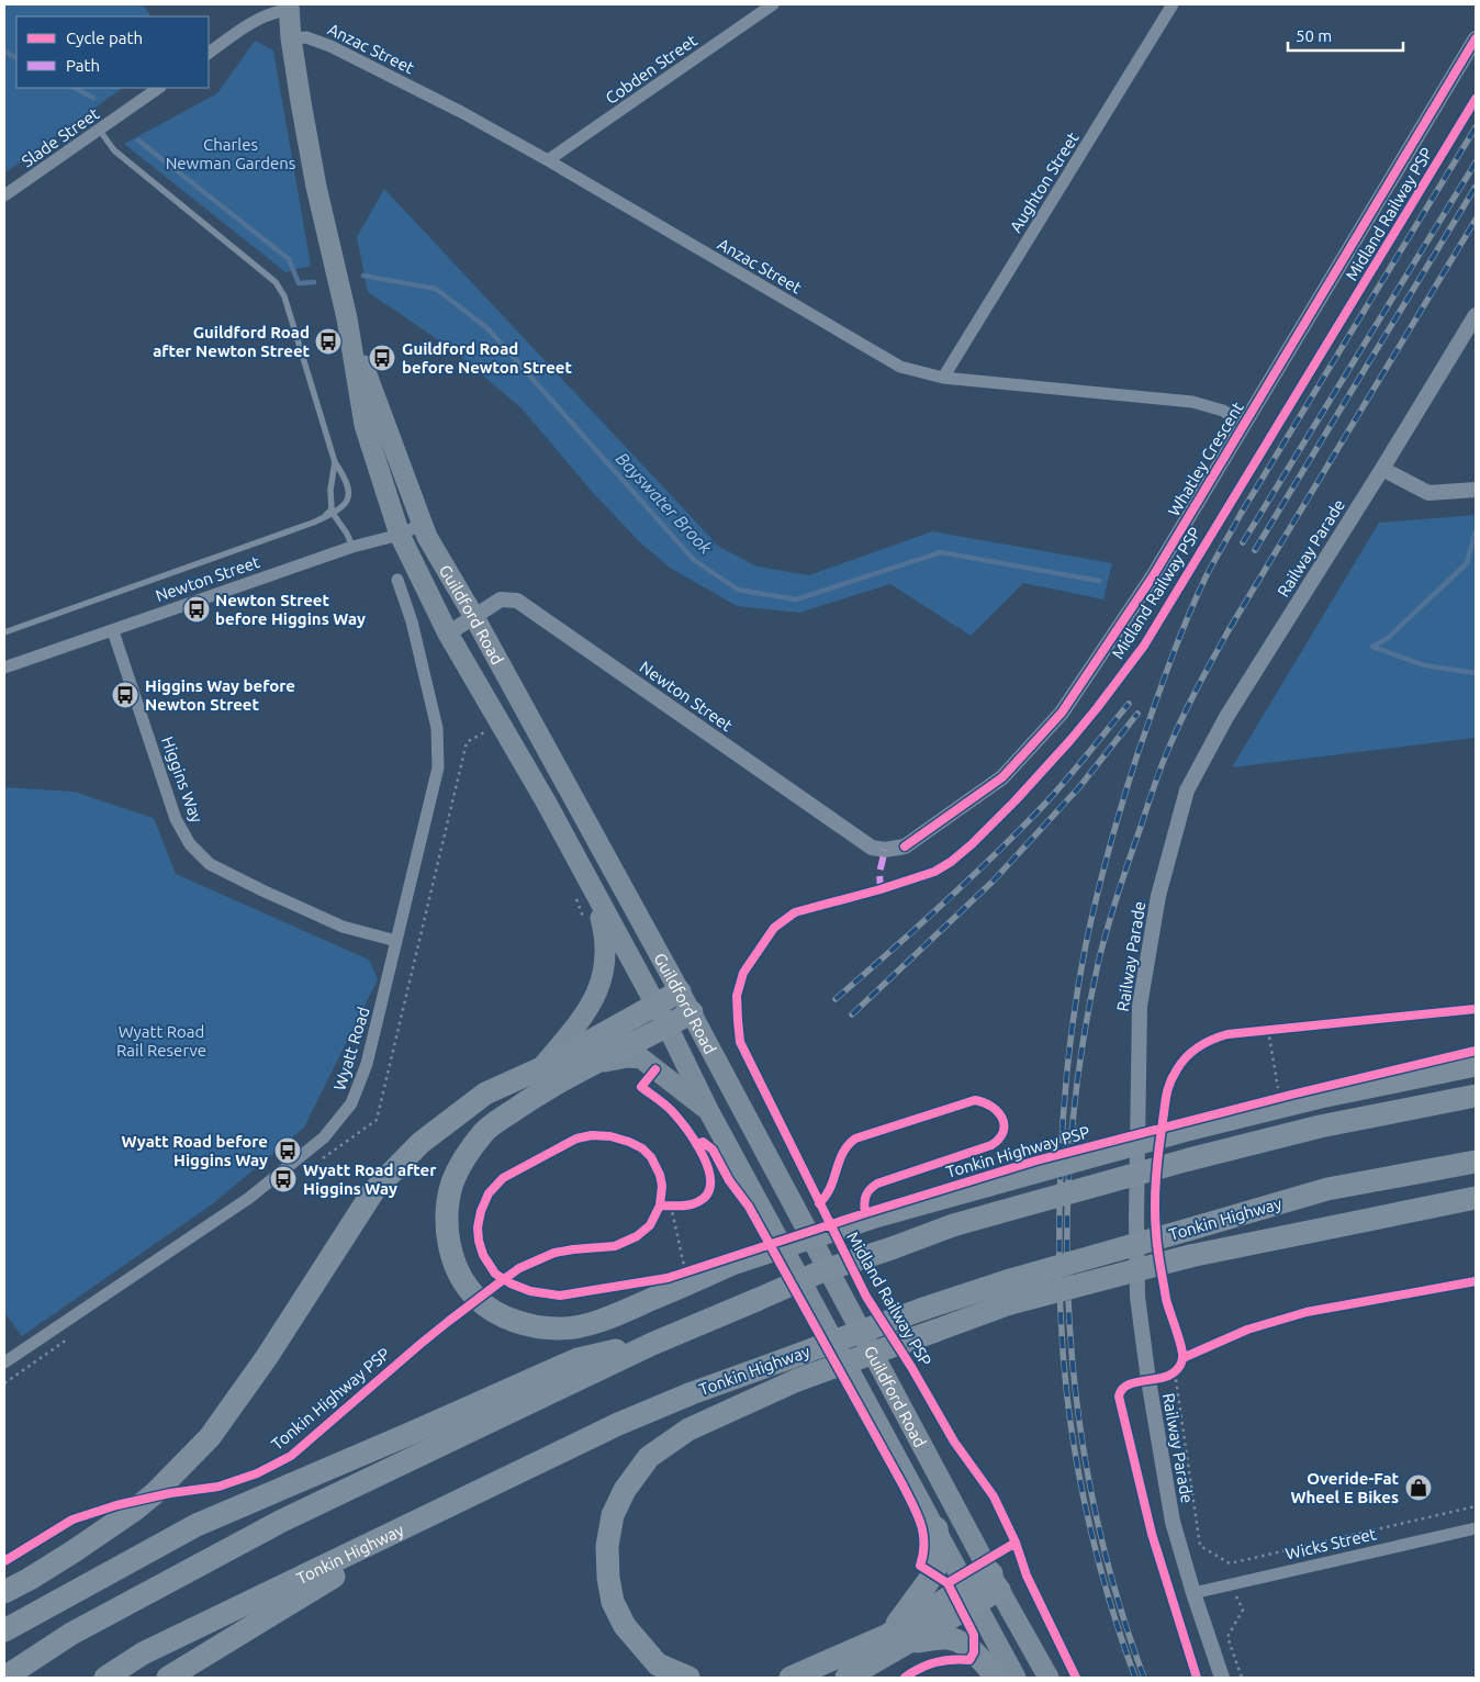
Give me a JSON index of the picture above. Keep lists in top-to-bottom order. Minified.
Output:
{"streets":{"highway":["Guildford Road","Tonkin Highway"],"street":["Anzac Street","Cobden Street","Slade Street","Aughton Street","Whatley Crescent","Railway Parade","Newton Street","Higgins Way","Wyatt Road","Wicks Street"],"cycle path":["Midland Railway PSP","Tonkin Highway PSP"]},"crossings":[["Anzac Street","Cobden Street"],["Anzac Street","Aughton Street"],["Anzac Street","Whatley Crescent"],["Anzac Street","Guildford Road"],["Whatley Crescent","Newton Street"],["Railway Parade","Wicks Street"],["Newton Street","Guildford Road"],["Newton Street","Higgins Way"],["Higgins Way","Wyatt Road"]],"water":["Bayswater Brook"],"parks":["Charles Newman Gardens","Wyatt Road Rail Reserve"],"places":{"bus stop":["Guildford Road after Newton Street","Guildford Road before Newton Street","Newton Street before Higgins Way","Higgins Way before Newton Street","Wyatt Road before Higgins Way","Wyatt Road after Higgins Way"],"shop":["Overide-Fat Wheel E Bikes"]},"legend":["Cycle path","Path"],"scale_bar":"50 m"}
